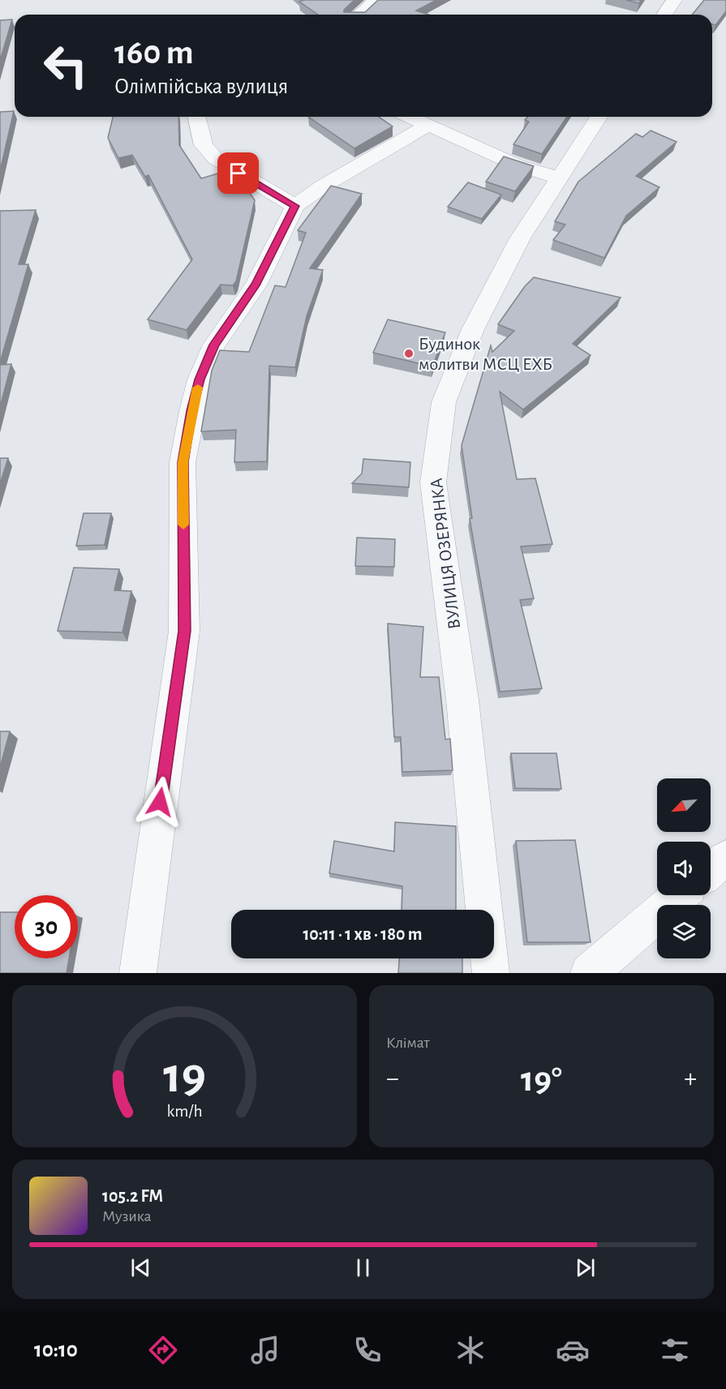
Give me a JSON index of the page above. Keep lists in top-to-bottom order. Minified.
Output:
{"streets":{"street":["ВУЛИЦЯ ОЗЕРЯНКА"]},"places":["Будинок молитви МСЦ ЕХБ"],"north":"bottom left","page":{"turn":["160 m","Олімпійська вулиця"],"limit":"30","trip":"10:11 · 1 хв · 180 m","tile":"Клімат","heat":["−","19°","+"],"song":["105.2 FM","Музика"],"tabs":"10:10","gauge":["19","km/h"]}}
